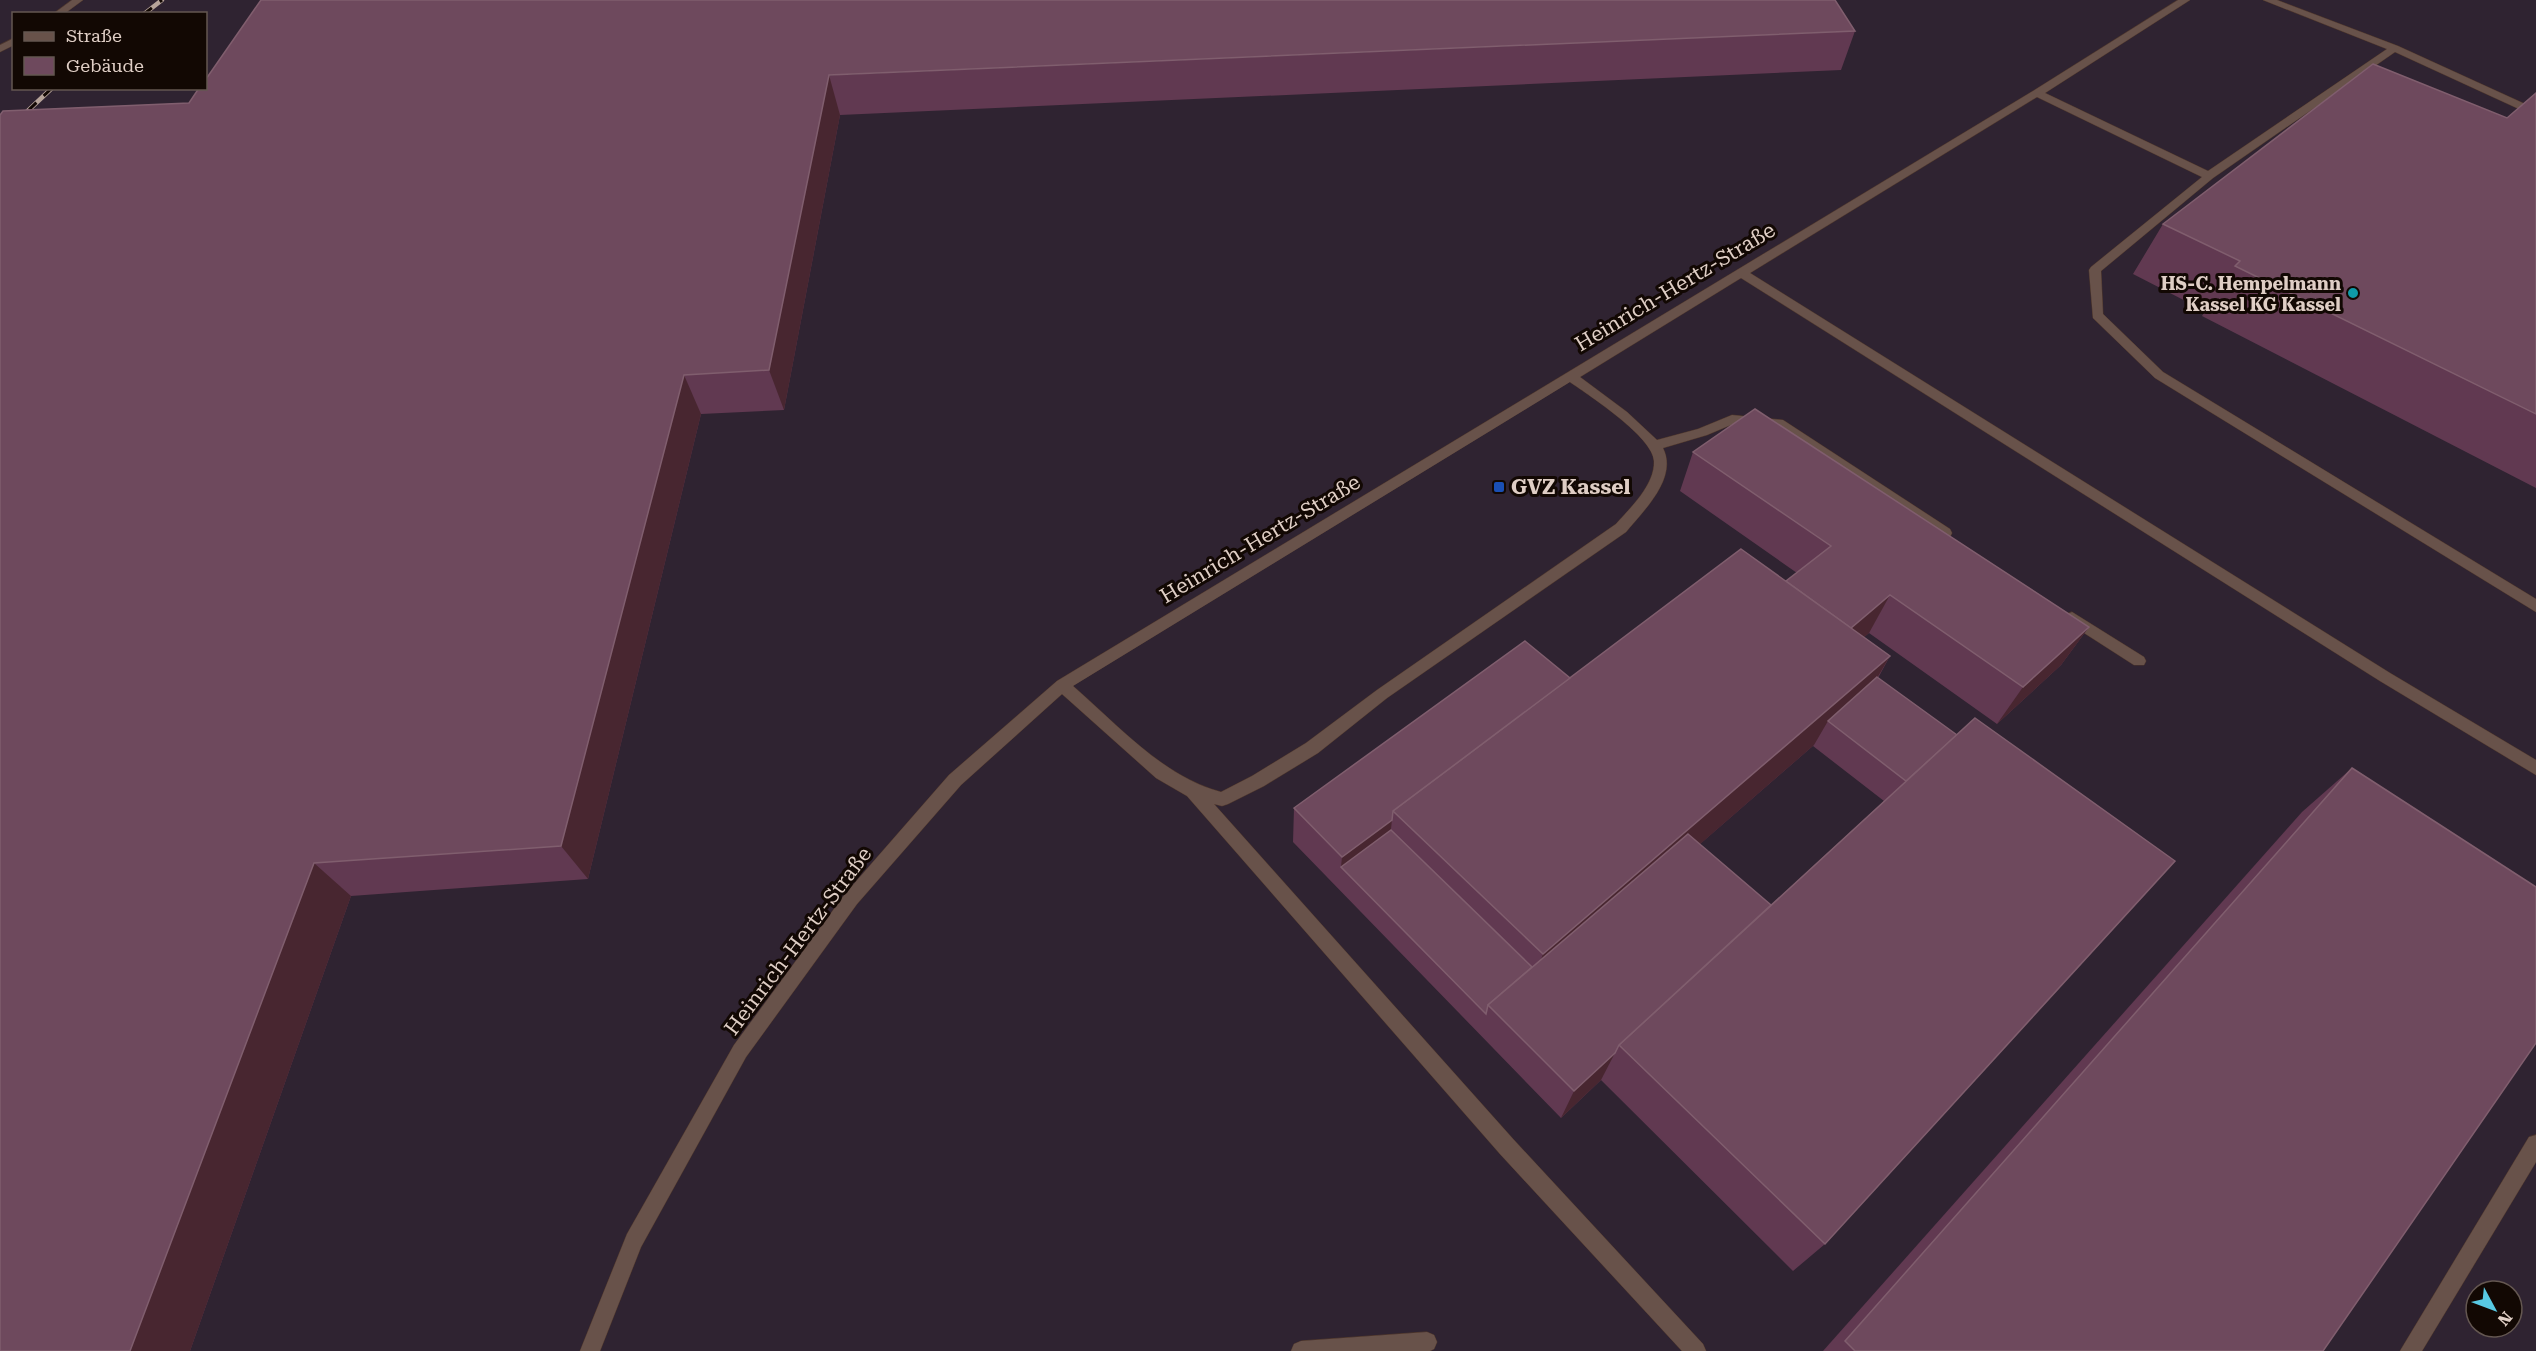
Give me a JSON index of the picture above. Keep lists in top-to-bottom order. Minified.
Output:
{"streets":{"street":["Heinrich-Hertz-Straße"]},"places":{"other":["HS-C. Hempelmann Kassel KG Kassel"],"transit":["GVZ Kassel"]},"legend":["Straße","Gebäude"],"north":"bottom right"}
